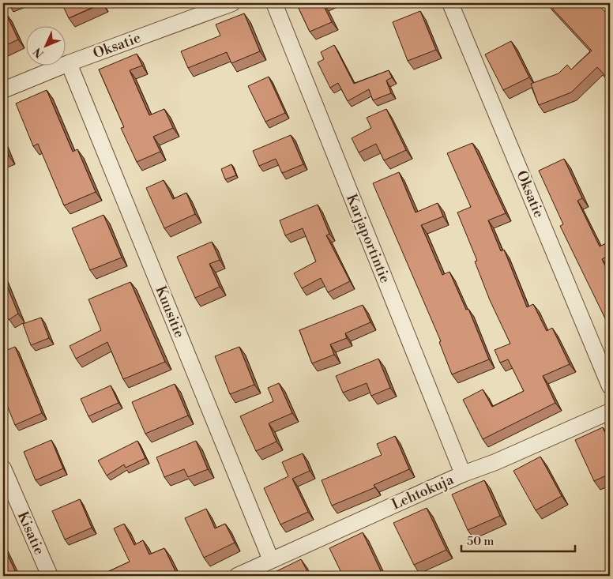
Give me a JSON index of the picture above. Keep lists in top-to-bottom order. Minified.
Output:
{"streets":{"street":["Oksatie","Karjaportintie","Kuusitie","Lehtokuja","Kisatie"]},"crossings":[["Oksatie","Kuusitie"],["Karjaportintie","Lehtokuja"],["Kuusitie","Lehtokuja"]],"scale_bar":"50 m","north":"bottom left"}
